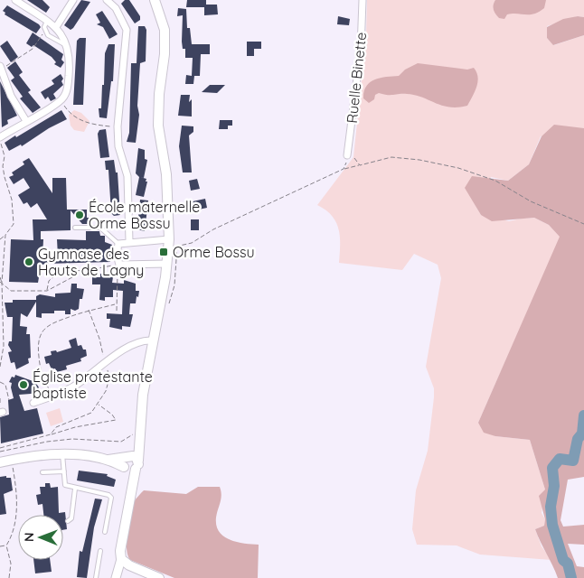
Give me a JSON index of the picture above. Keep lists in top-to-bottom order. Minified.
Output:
{"streets":{"street":["Ruelle Binette"]},"places":{"other":["École maternelle Orme Bossu","Gymnase des Hauts de Lagny","Église protestante baptiste"],"transit":["Orme Bossu"]},"north":"left"}
